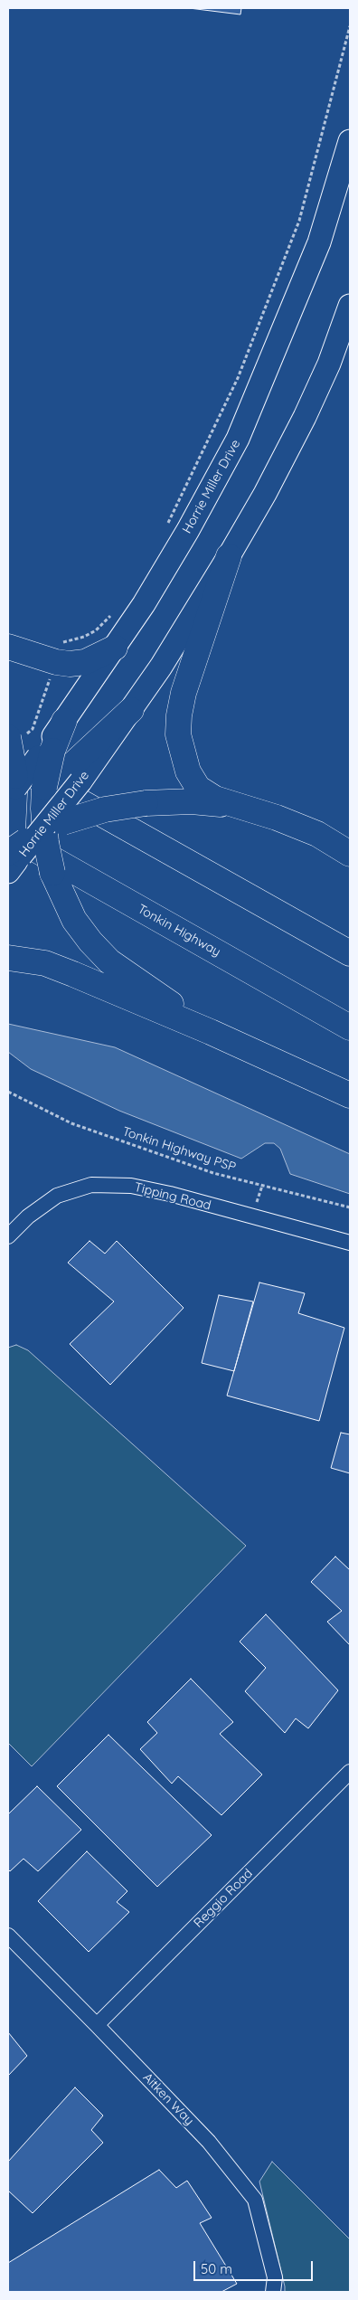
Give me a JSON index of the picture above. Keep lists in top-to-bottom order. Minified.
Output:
{"streets":{"highway":["Tonkin Highway"],"main road":["Horrie Miller Drive"],"street":["Tipping Road","Reggio Road","Aitken Way"],"path":["Tonkin Highway PSP"]},"crossings":[["Reggio Road","Aitken Way"]],"scale_bar":"50 m"}
